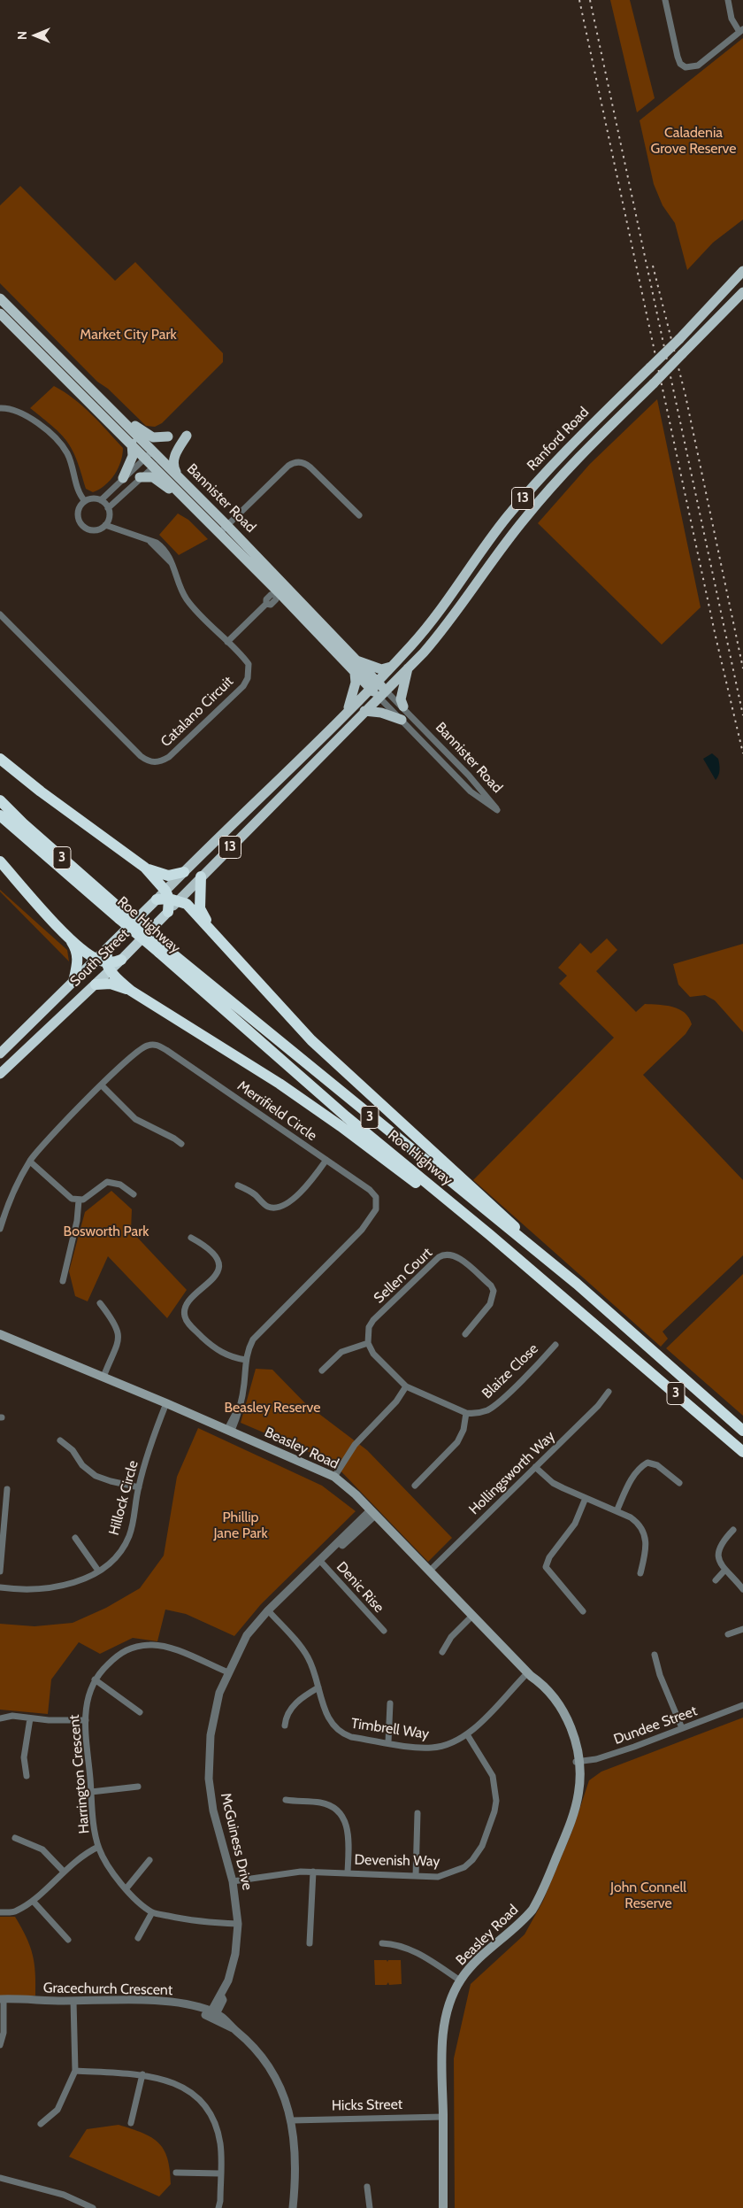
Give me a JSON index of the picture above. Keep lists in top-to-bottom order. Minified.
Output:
{"streets":{"highway":["3","Roe Highway","South Street"],"main road":["Ranford Road","Bannister Road","13","Beasley Road"],"street":["Catalano Circuit","Merrifield Circle","Sellen Court","Blaize Close","Hollingsworth Way","Hillock Circle","Denic Rise","Dundee Street","Timbrell Way","Harrington Crescent","McGuiness Drive","Devenish Way","Gracechurch Crescent","Hicks Street"]},"crossings":[["Ranford Road","Bannister Road"],["Ranford Road","13"],["Bannister Road","13"],["Merrifield Circle","Beasley Road"],["Beasley Road","Hollingsworth Way"],["Beasley Road","Hillock Circle"],["Beasley Road","Dundee Street"],["Beasley Road","Timbrell Way"],["Beasley Road","McGuiness Drive"],["Beasley Road","Hicks Street"],["Denic Rise","McGuiness Drive"],["Timbrell Way","McGuiness Drive"],["Timbrell Way","Devenish Way"],["Harrington Crescent","McGuiness Drive"],["McGuiness Drive","Devenish Way"],["McGuiness Drive","Gracechurch Crescent"],["Gracechurch Crescent","Hicks Street"]],"parks":["Caladenia Grove Reserve","Market City Park","Bosworth Park","Beasley Reserve","Phillip Jane Park","John Connell Reserve"],"north":"left"}
